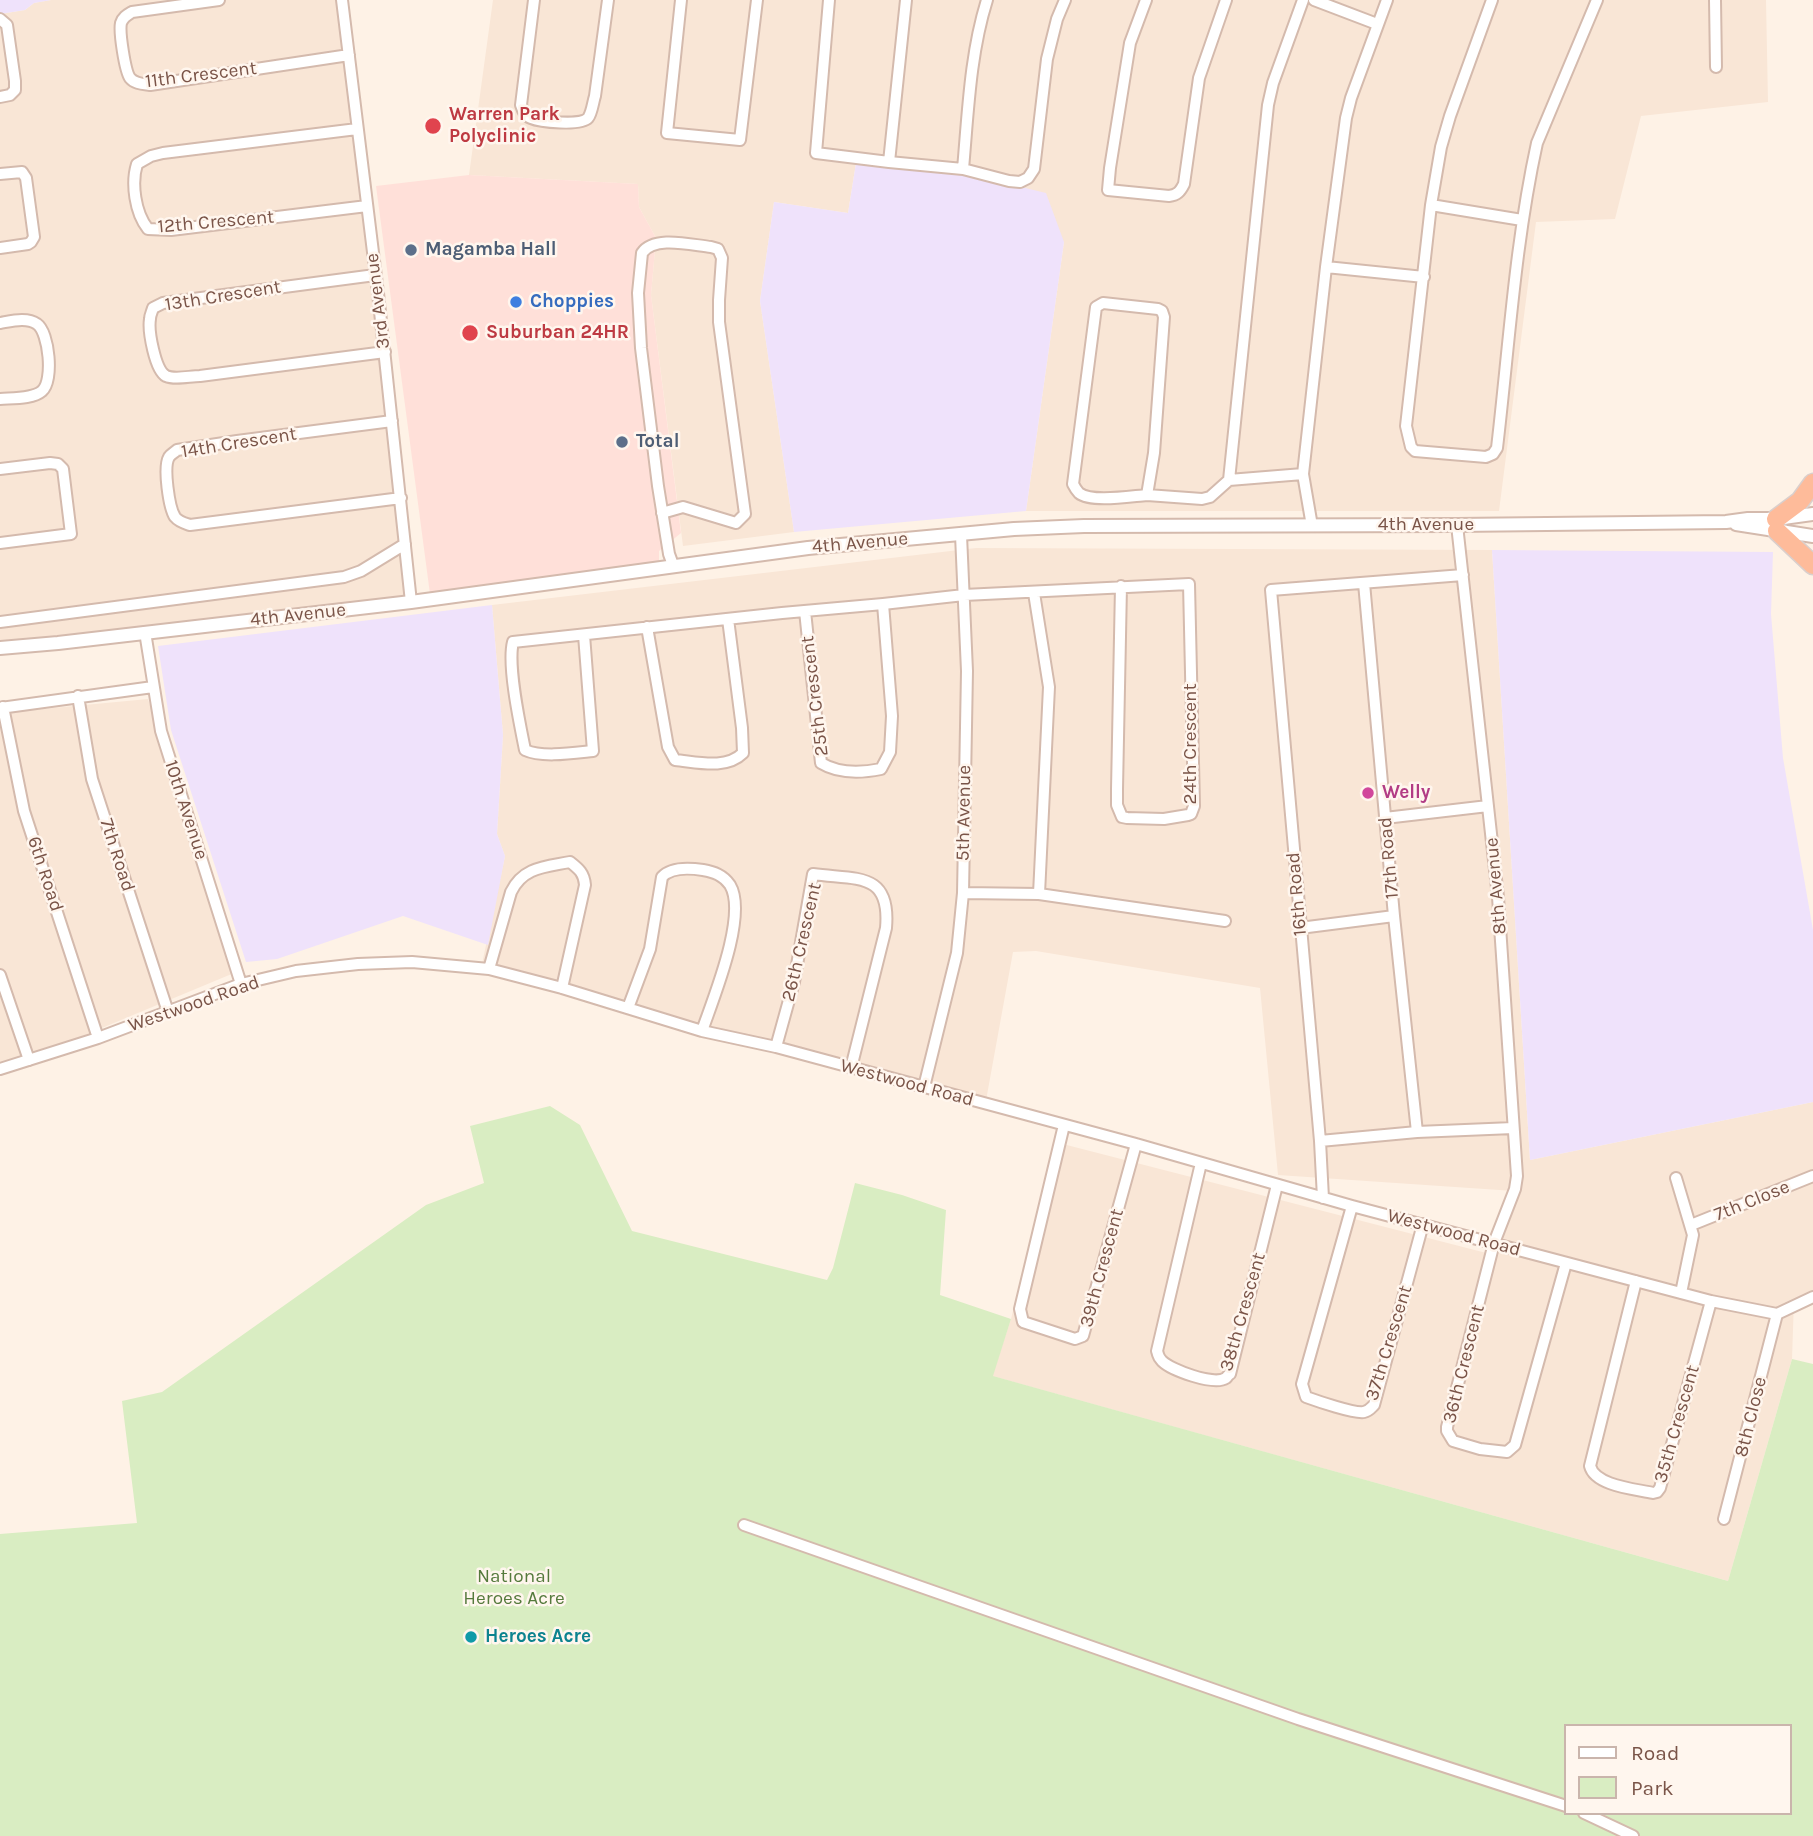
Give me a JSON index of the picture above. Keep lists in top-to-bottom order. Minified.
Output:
{"streets":{"street":["11th Crescent","12th Crescent","13th Crescent","3rd Avenue","14th Crescent","4th Avenue","25th Crescent","24th Crescent","10th Avenue","5th Avenue","7th Road","17th Road","6th Road","8th Avenue","16th Road","26th Crescent","Westwood Road","7th Close","39th Crescent","38th Crescent","37th Crescent","36th Crescent","8th Close","35th Crescent"]},"crossings":[["11th Crescent","3rd Avenue"],["12th Crescent","3rd Avenue"],["13th Crescent","3rd Avenue"],["3rd Avenue","14th Crescent"],["3rd Avenue","4th Avenue"],["4th Avenue","10th Avenue"],["4th Avenue","5th Avenue"],["4th Avenue","8th Avenue"],["10th Avenue","Westwood Road"],["5th Avenue","Westwood Road"],["7th Road","Westwood Road"],["17th Road","16th Road"],["6th Road","Westwood Road"],["8th Avenue","Westwood Road"],["8th Avenue","36th Crescent"],["16th Road","Westwood Road"],["26th Crescent","Westwood Road"],["Westwood Road","39th Crescent"],["Westwood Road","38th Crescent"],["Westwood Road","37th Crescent"],["Westwood Road","36th Crescent"],["Westwood Road","8th Close"],["Westwood Road","35th Crescent"]],"parks":["National Heroes Acre"],"places":["Warren Park Polyclinic","Magamba Hall","Choppies","Suburban 24HR","Total","Welly","Heroes Acre"],"legend":["Road","Park"]}
